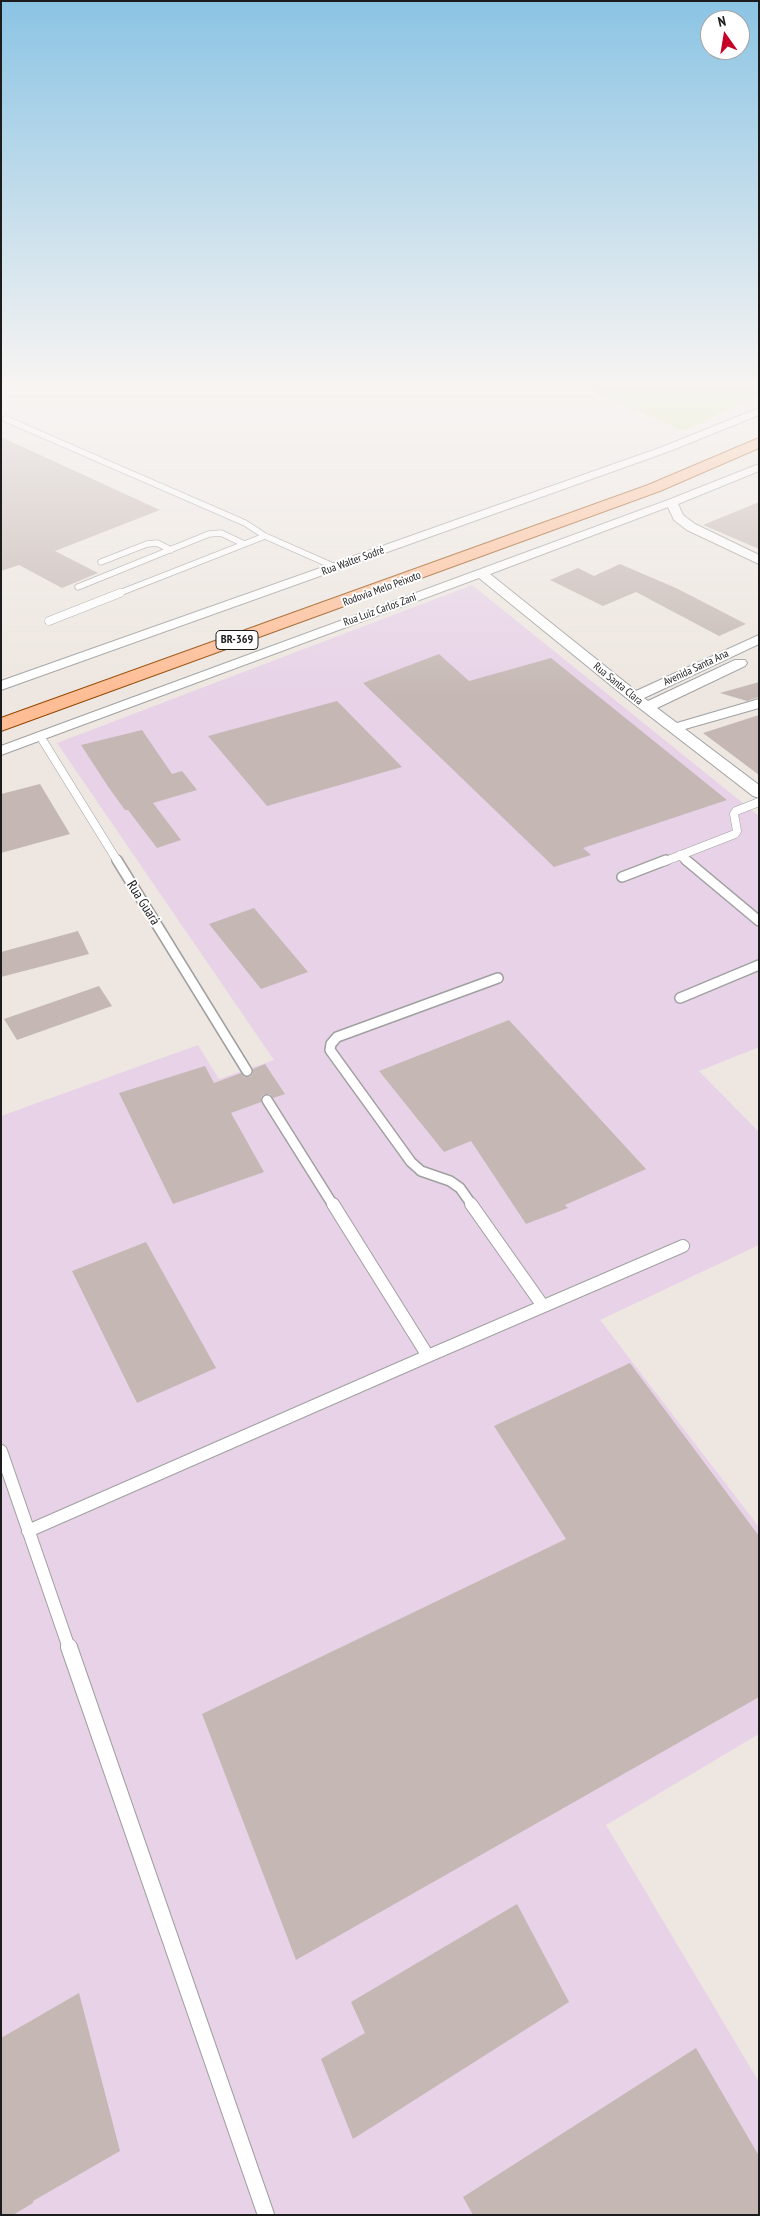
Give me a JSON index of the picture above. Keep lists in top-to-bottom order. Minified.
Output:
{"streets":{"main road":["Rodovia Melo Peixoto","BR-369"],"street":["Rua Walter Sodré","Rua Luiz Carlos Zani","Avenida Santa Ana","Rua Santa Clara"],"lane":["Rua Guará"]},"crossings":[["Rua Luiz Carlos Zani","Rua Santa Clara"],["Rua Luiz Carlos Zani","Rua Guará"],["Avenida Santa Ana","Rua Santa Clara"]],"north":"top"}
